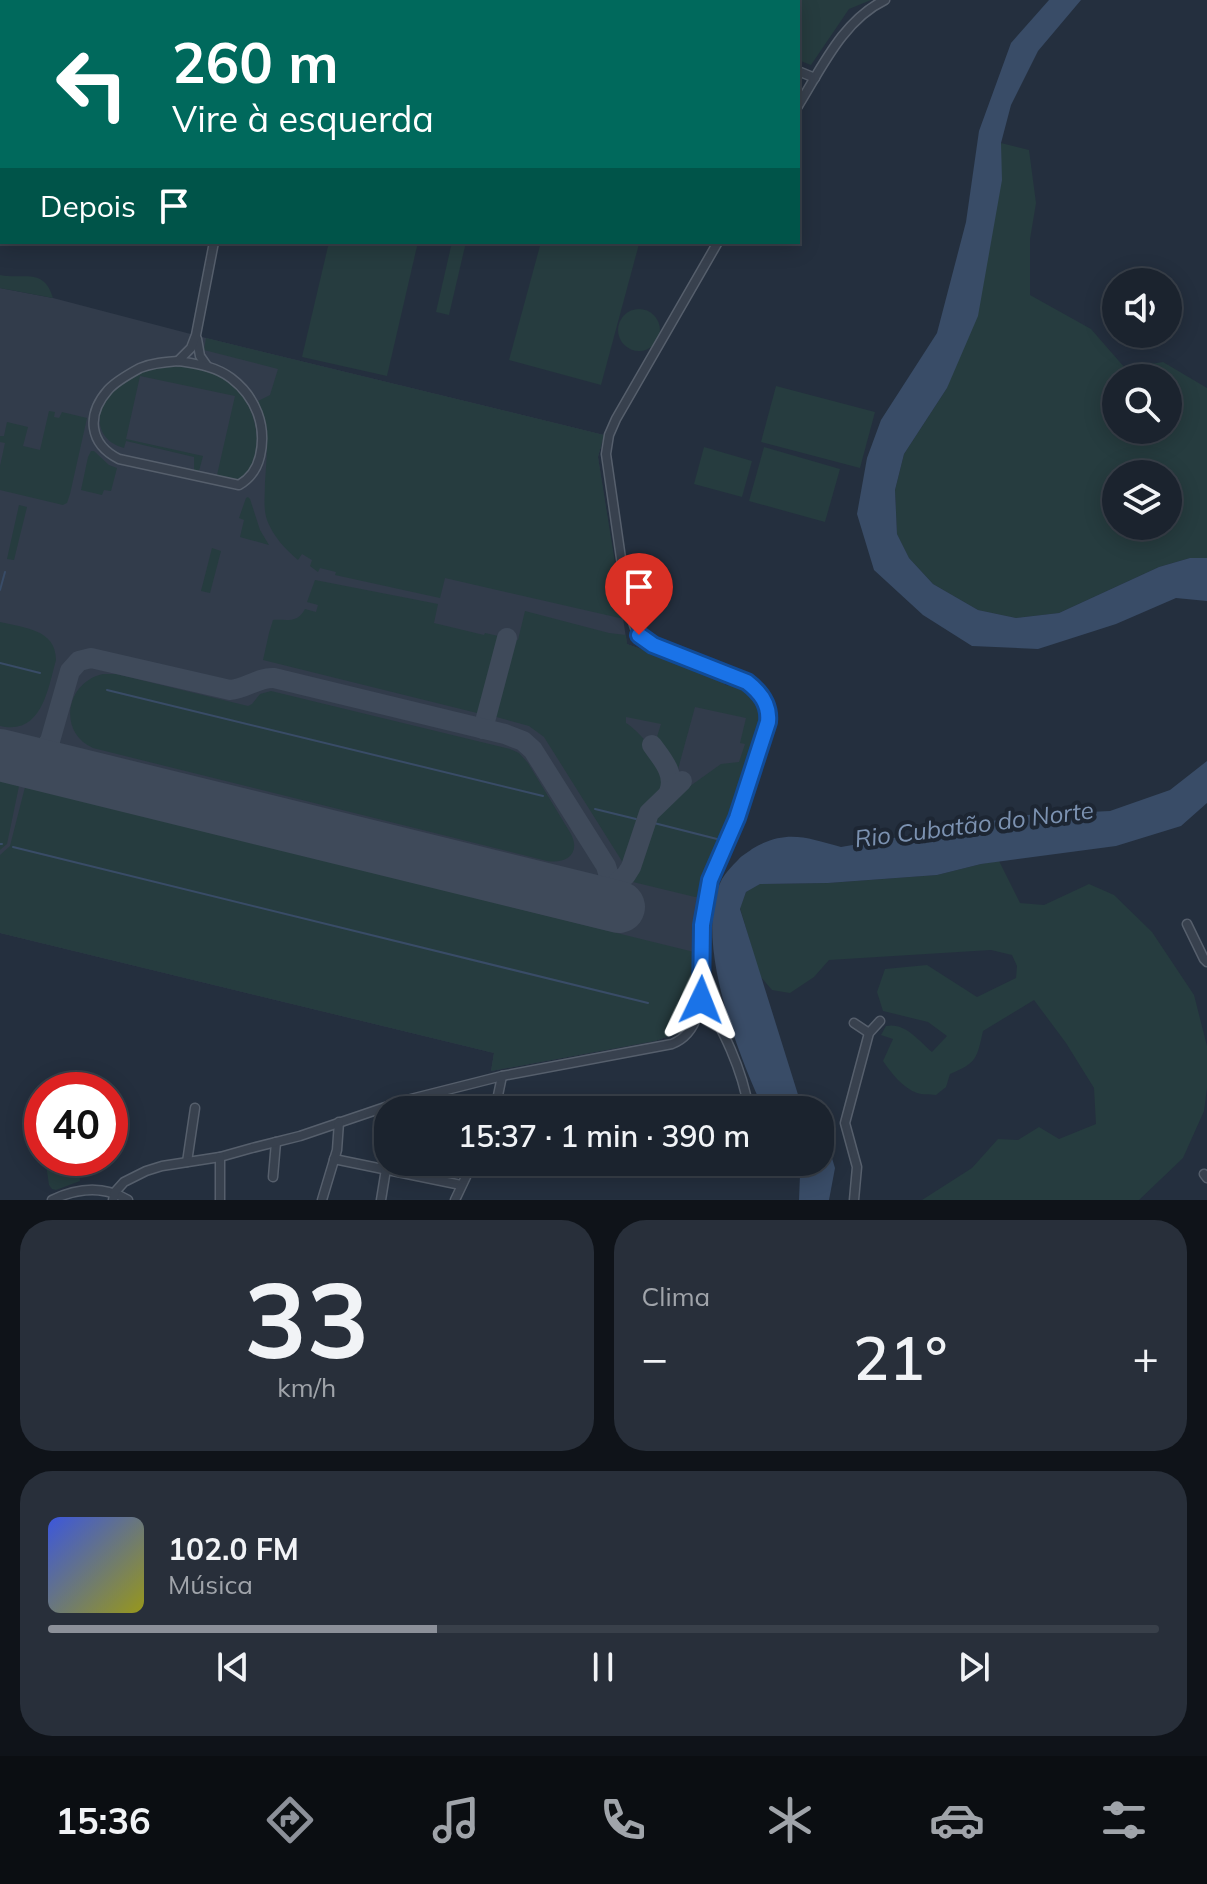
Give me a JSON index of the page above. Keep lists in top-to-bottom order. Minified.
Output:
{"water":["Rio Cubatão do Norte"],"page":{"turn":["260 m","Vire à esquerda"],"then":"Depois","limit":"40","trip":"15:37 · 1 min · 390 m","tile":[["33","km/h"],"Clima"],"heat":["−","21°","+"],"song":["102.0 FM","Música"],"tabs":"15:36"}}
